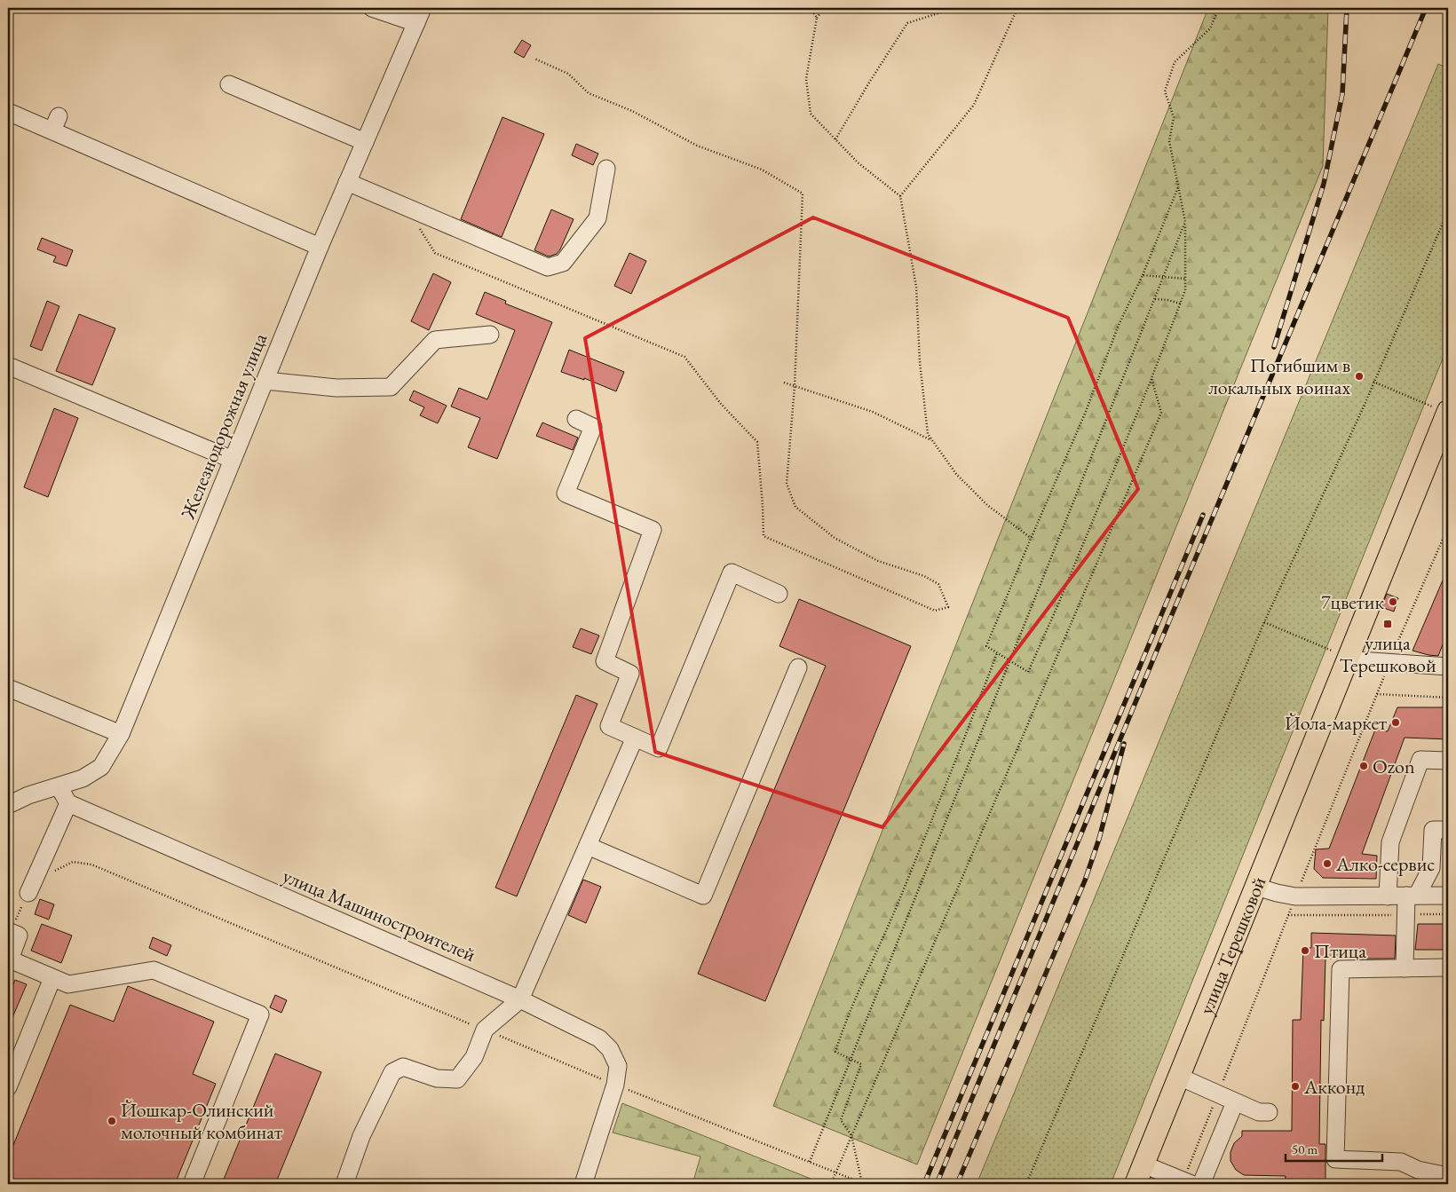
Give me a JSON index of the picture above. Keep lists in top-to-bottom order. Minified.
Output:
{"streets":{"main road":["улица Терешковой"],"street":["Железнодорожная улица","улица Машиностроителей"]},"places":{"other":["Погибшим в локальных воинах","7цветик","Йола-маркет","Ozon","Алко-сервис","Птица","Акконд","Йошкар-Олинский молочный комбинат"],"transit":["улица Терешковой"]},"scale_bar":"50 m"}
